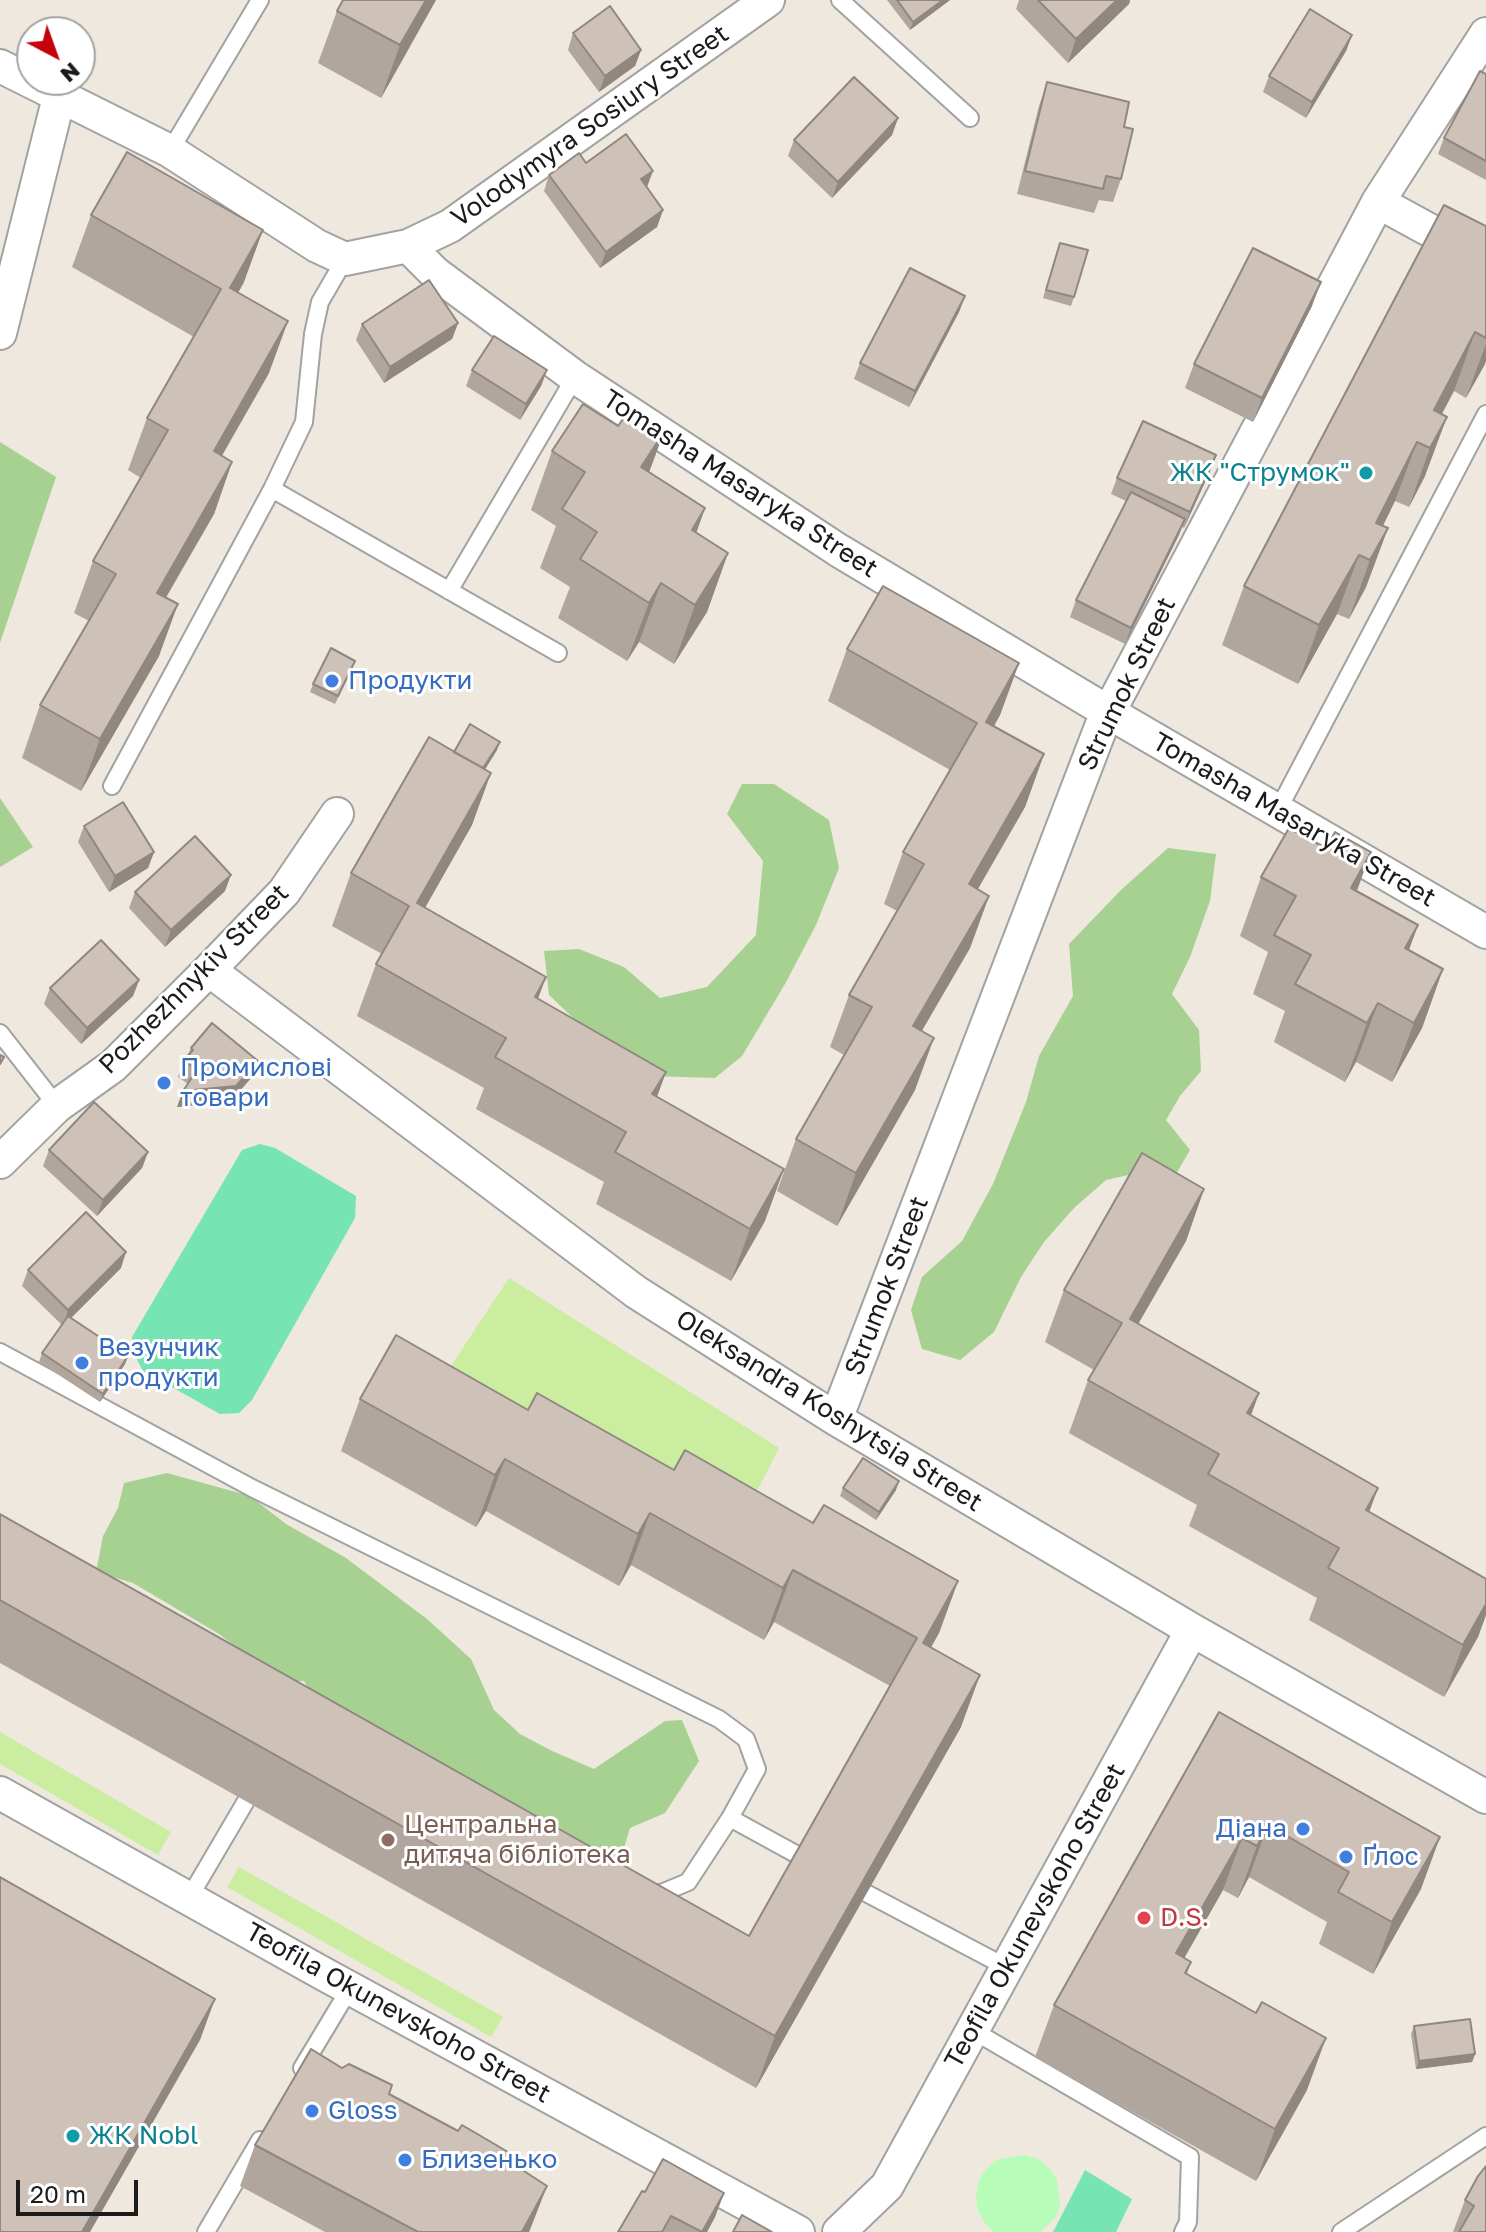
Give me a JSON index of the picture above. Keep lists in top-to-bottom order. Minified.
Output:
{"streets":{"street":["Volodymyra Sosiury Street","Tomasha Masaryka Street","Strumok Street","Pozhezhnykiv Street","Oleksandra Koshytsia Street","Teofila Okunevskoho Street"]},"crossings":[["Volodymyra Sosiury Street","Tomasha Masaryka Street"],["Tomasha Masaryka Street","Strumok Street"],["Strumok Street","Oleksandra Koshytsia Street"],["Pozhezhnykiv Street","Oleksandra Koshytsia Street"],["Oleksandra Koshytsia Street","Teofila Okunevskoho Street"]],"places":["ЖК \"Струмок\"","Продукти","Промислові товари","Везунчик продукти","Діана","Центральна дитяча бібліотека","Ґлос","D.S.","Gloss","ЖК Nobl","Близенько"],"scale_bar":"20 m","north":"bottom right"}
